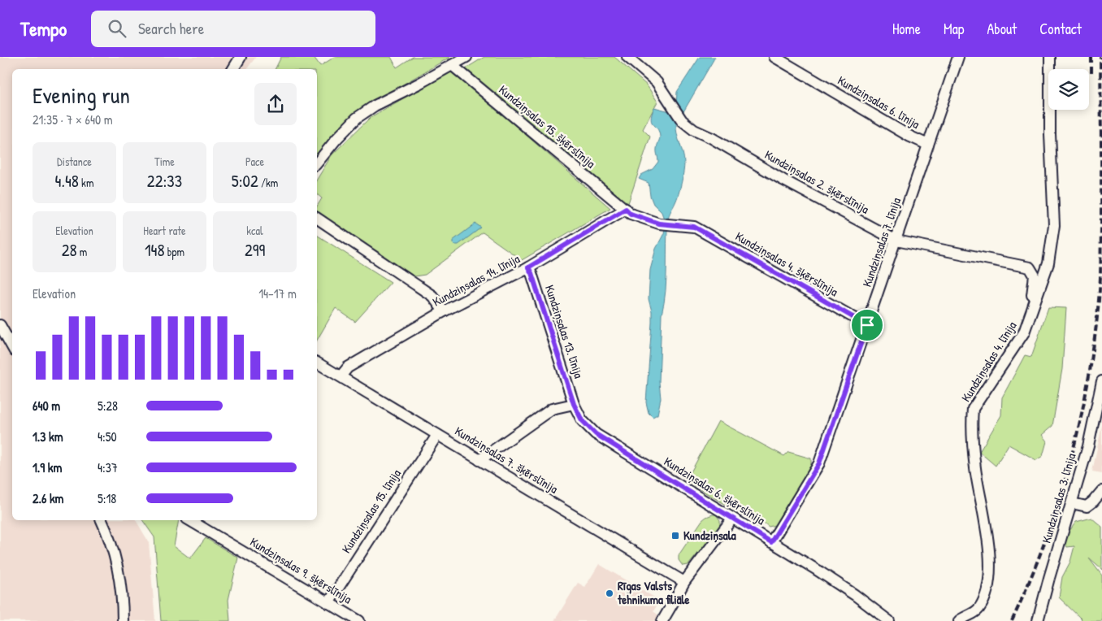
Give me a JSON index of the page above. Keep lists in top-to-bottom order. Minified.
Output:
{"streets":{"street":["Kundziņsalas 6. līnija","Kundziņsalas 15. šķērslīnija","Kundziņsalas 2. šķērslīnija","Kundziņsalas 7. līnija","Kundziņsalas 4. šķērslīnija","Kundziņsalas 14. līnija","Kundziņsalas 13. līnija","Kundziņsalas 4. līnija","Kundziņsalas 7. šķērslīnija","Kundziņsalas 6. šķērslīnija","Kundziņsalas 3. līnija","Kundziņsalas 15. līnija","Kundziņsalas 9. šķērslīnija"]},"crossings":[["Kundziņsalas 6. līnija","Kundziņsalas 7. līnija"],["Kundziņsalas 15. šķērslīnija","Kundziņsalas 4. šķērslīnija"],["Kundziņsalas 15. šķērslīnija","Kundziņsalas 14. līnija"],["Kundziņsalas 2. šķērslīnija","Kundziņsalas 7. līnija"],["Kundziņsalas 2. šķērslīnija","Kundziņsalas 4. līnija"],["Kundziņsalas 7. līnija","Kundziņsalas 4. šķērslīnija"],["Kundziņsalas 7. līnija","Kundziņsalas 6. šķērslīnija"],["Kundziņsalas 14. līnija","Kundziņsalas 13. līnija"],["Kundziņsalas 14. līnija","Kundziņsalas 7. šķērslīnija"],["Kundziņsalas 13. līnija","Kundziņsalas 6. šķērslīnija"],["Kundziņsalas 7. šķērslīnija","Kundziņsalas 15. līnija"],["Kundziņsalas 15. līnija","Kundziņsalas 9. šķērslīnija"]],"places":{"transit":["Kundziņsala"],"other":["Rīgas Valsts tehnikuma filiāle"]},"page":{"header":"Tempo","search":"Search here","nav":["Home","Map","About","Contact"],"heading":["Evening run","21:35 · 7 × 640 m"],"stats":[["Distance","4.48 km"],["Time","22:33"],["Pace","5:02 /km"],["Elevation","28 m"],["Heart rate","148 bpm"],["kcal","299"]],"chart":["Elevation","14–17 m"],"list":[{"name":"640 m","note":"5:28"},{"name":"1.3 km","note":"4:50"},{"name":"1.9 km","note":"4:37"},{"name":"2.6 km","note":"5:18"}]}}
